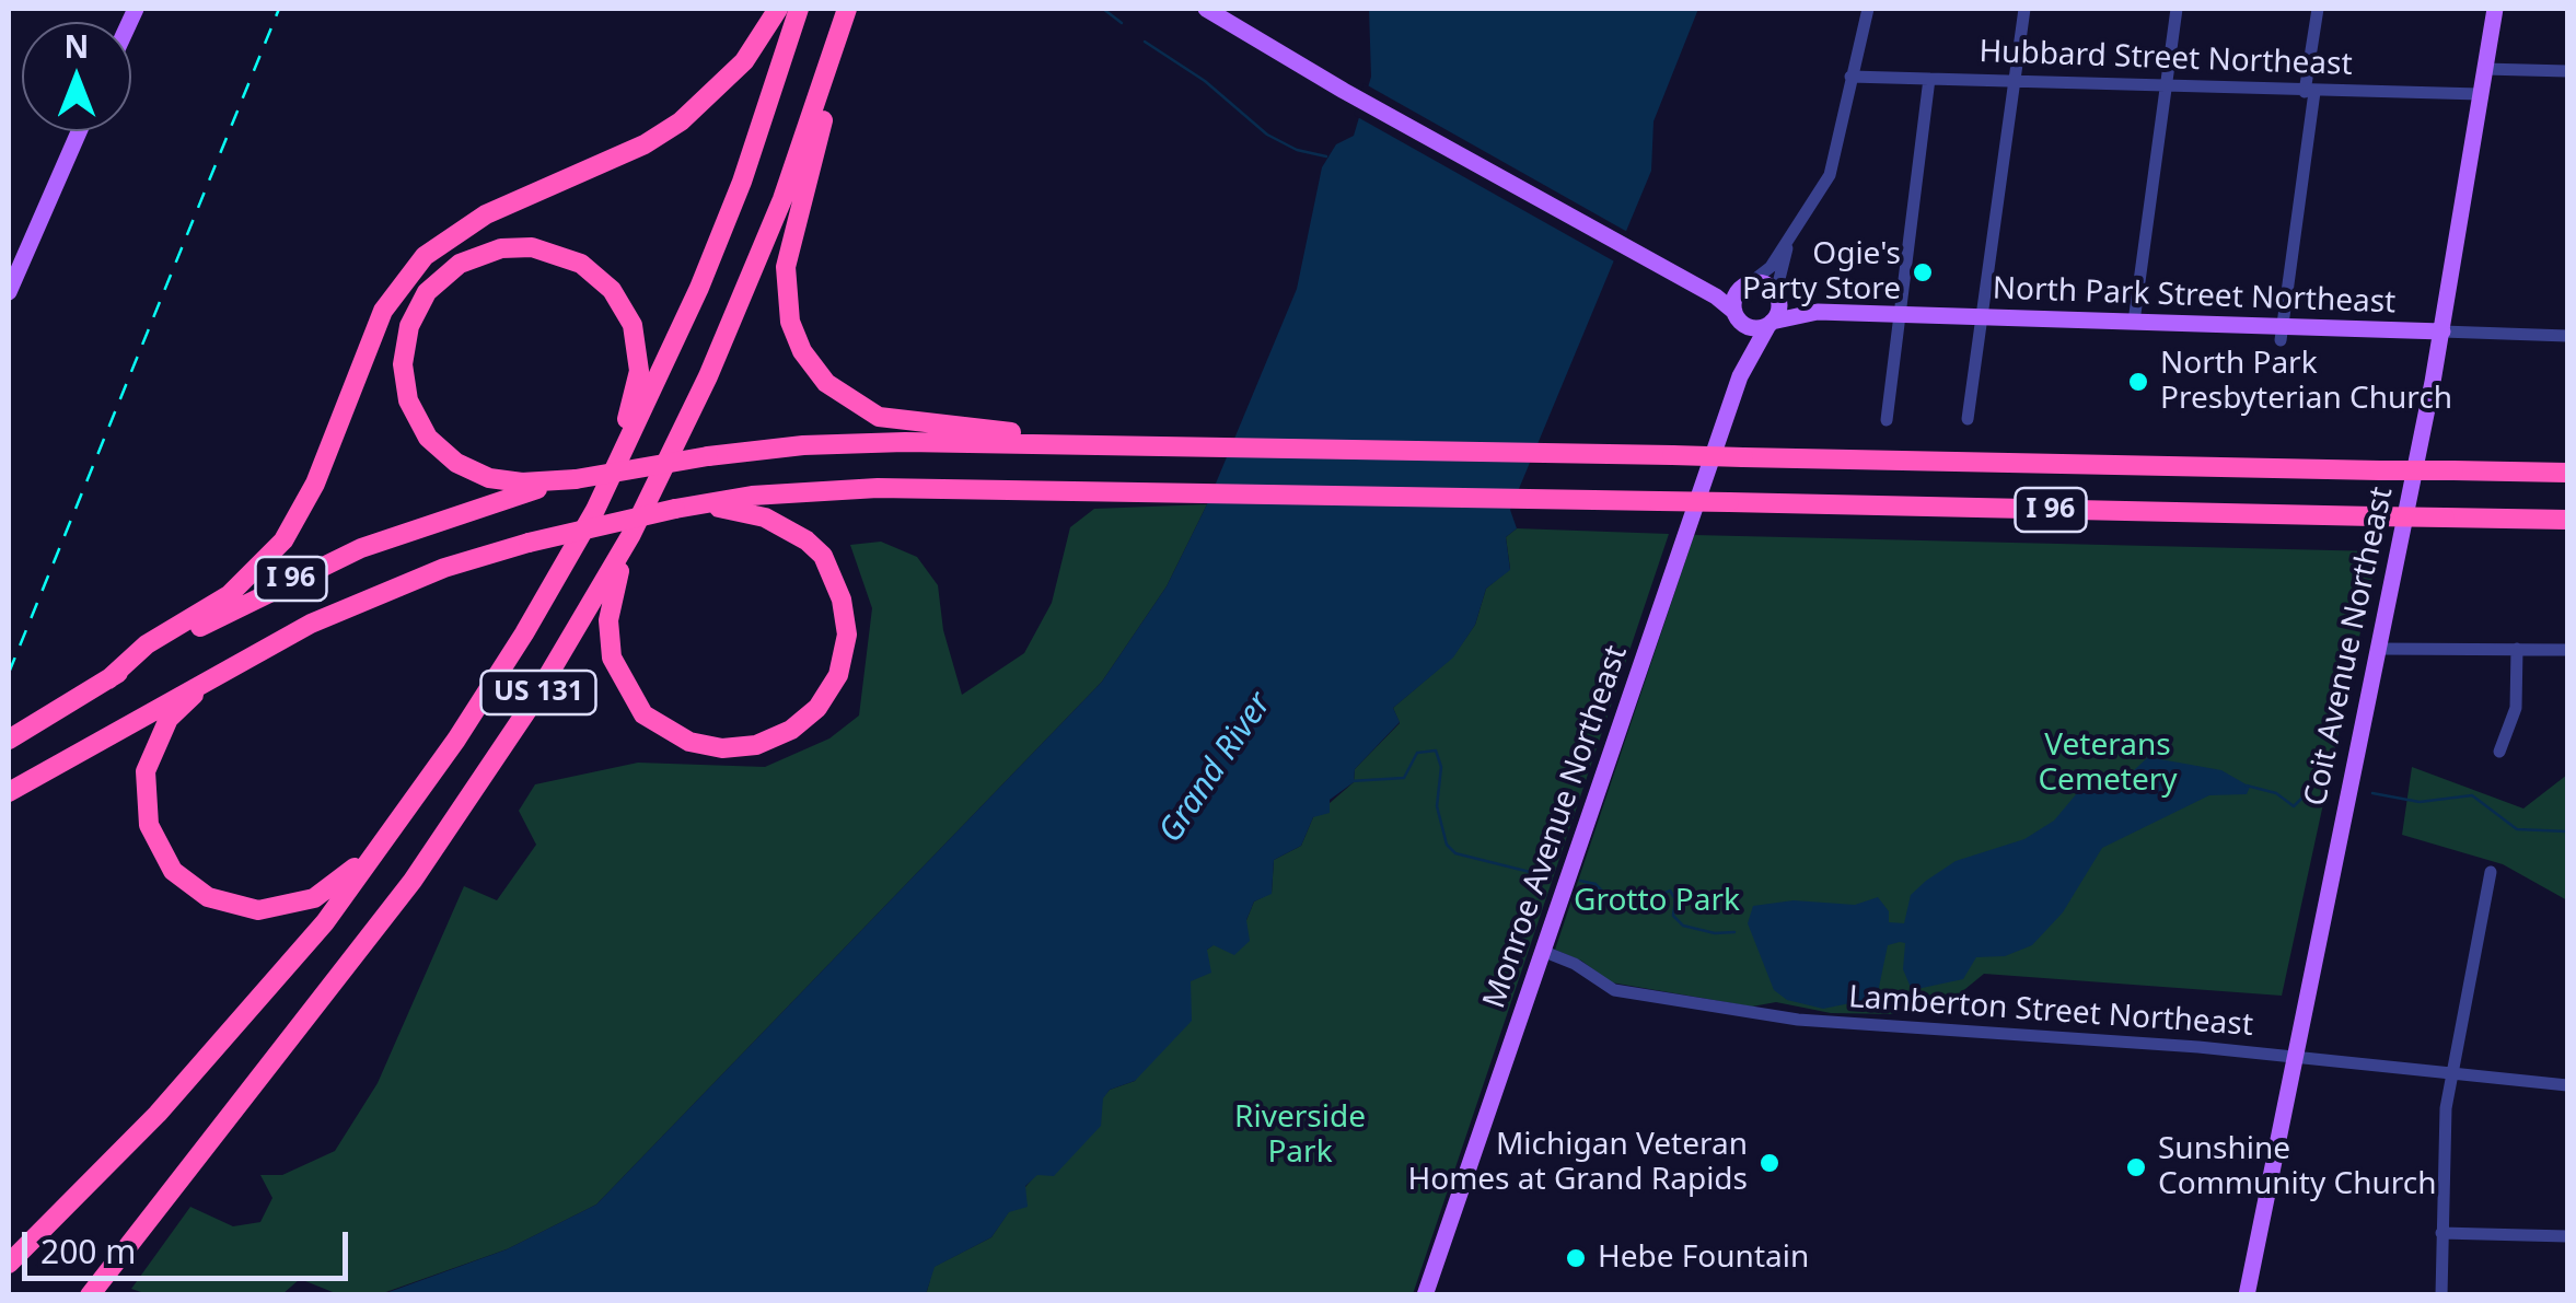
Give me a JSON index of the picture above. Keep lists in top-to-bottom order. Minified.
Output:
{"streets":{"highway":["I 96","US 131"],"main road":["North Park Street Northeast","Coit Avenue Northeast","Monroe Avenue Northeast"],"street":["Hubbard Street Northeast","Lamberton Street Northeast"]},"crossings":[["Hubbard Street Northeast","Coit Avenue Northeast"],["North Park Street Northeast","Coit Avenue Northeast"],["North Park Street Northeast","Monroe Avenue Northeast"],["Coit Avenue Northeast","Lamberton Street Northeast"],["Monroe Avenue Northeast","Lamberton Street Northeast"]],"water":["Grand River"],"parks":["Veterans Cemetery","Grotto Park","Riverside Park"],"places":["Ogie's Party Store","North Park Presbyterian Church","Michigan Veteran Homes at Grand Rapids","Sunshine Community Church","Hebe Fountain"],"scale_bar":"200 m","north":"top"}
